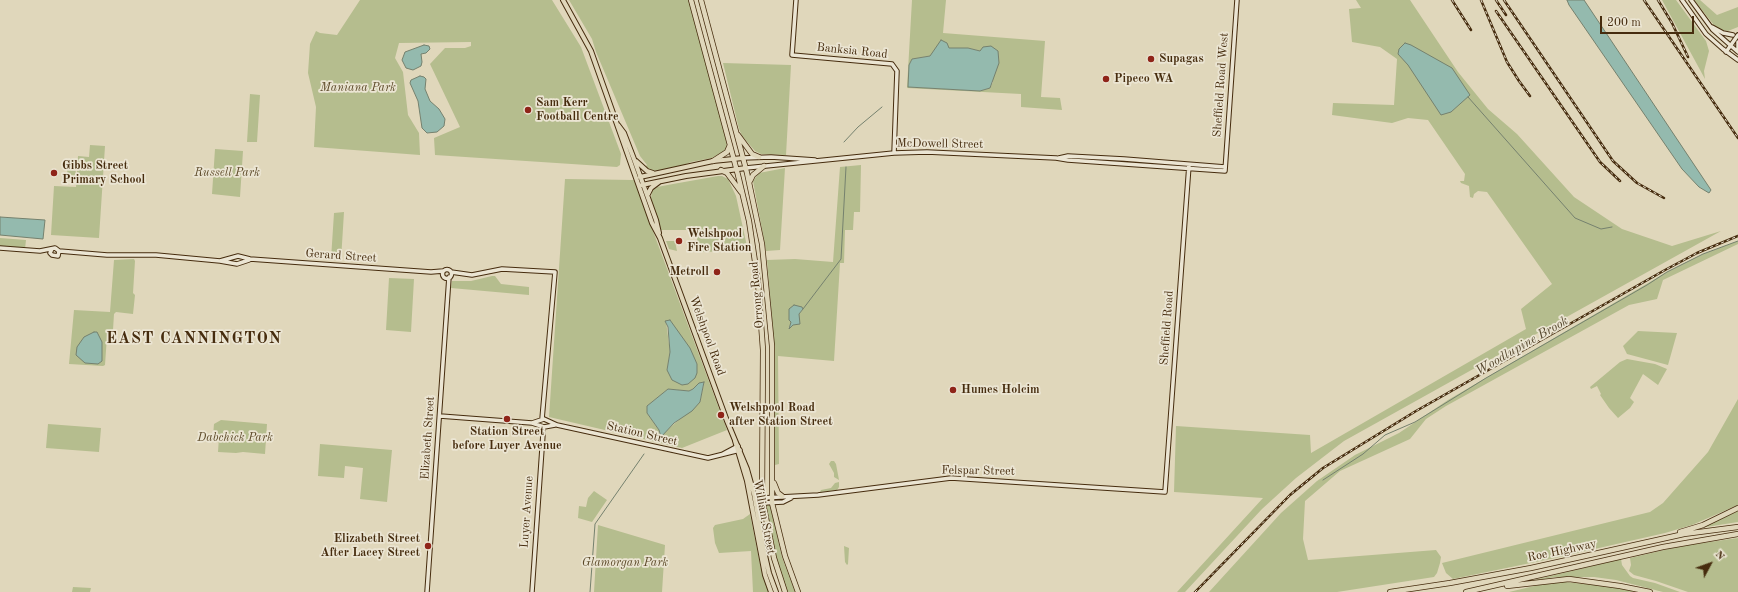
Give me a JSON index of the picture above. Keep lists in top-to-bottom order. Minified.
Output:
{"streets":{"highway":["Orrong Road","Roe Highway"],"main road":["McDowell Street","Welshpool Road","William Street"],"street":["Banksia Road","Sheffield Road West","Gerard Street","Sheffield Road","Station Street","Elizabeth Street","Felspar Street","Luyer Avenue"]},"crossings":[["Banksia Road","McDowell Street"],["Sheffield Road West","McDowell Street"],["McDowell Street","Orrong Road"],["McDowell Street","Sheffield Road"],["McDowell Street","Welshpool Road"],["Gerard Street","Station Street"],["Gerard Street","Elizabeth Street"],["Gerard Street","Luyer Avenue"],["Orrong Road","Felspar Street"],["Sheffield Road","Felspar Street"],["Welshpool Road","Station Street"],["Welshpool Road","William Street"],["Station Street","Elizabeth Street"],["Station Street","Luyer Avenue"],["Station Street","William Street"]],"districts":["EAST CANNINGTON"],"water":["Woodlupine Brook"],"parks":["Maniana Park","Russell Park","Dabchick Park","Glamorgan Park"],"places":["Supagas","Pipeco WA","Sam Kerr Football Centre","Gibbs Street Primary School","Welshpool Fire Station","Metroll","Humes Holcim","Welshpool Road after Station Street","Station Street before Luyer Avenue","Elizabeth Street After Lacey Street"],"scale_bar":"200 m","north":"top right"}
